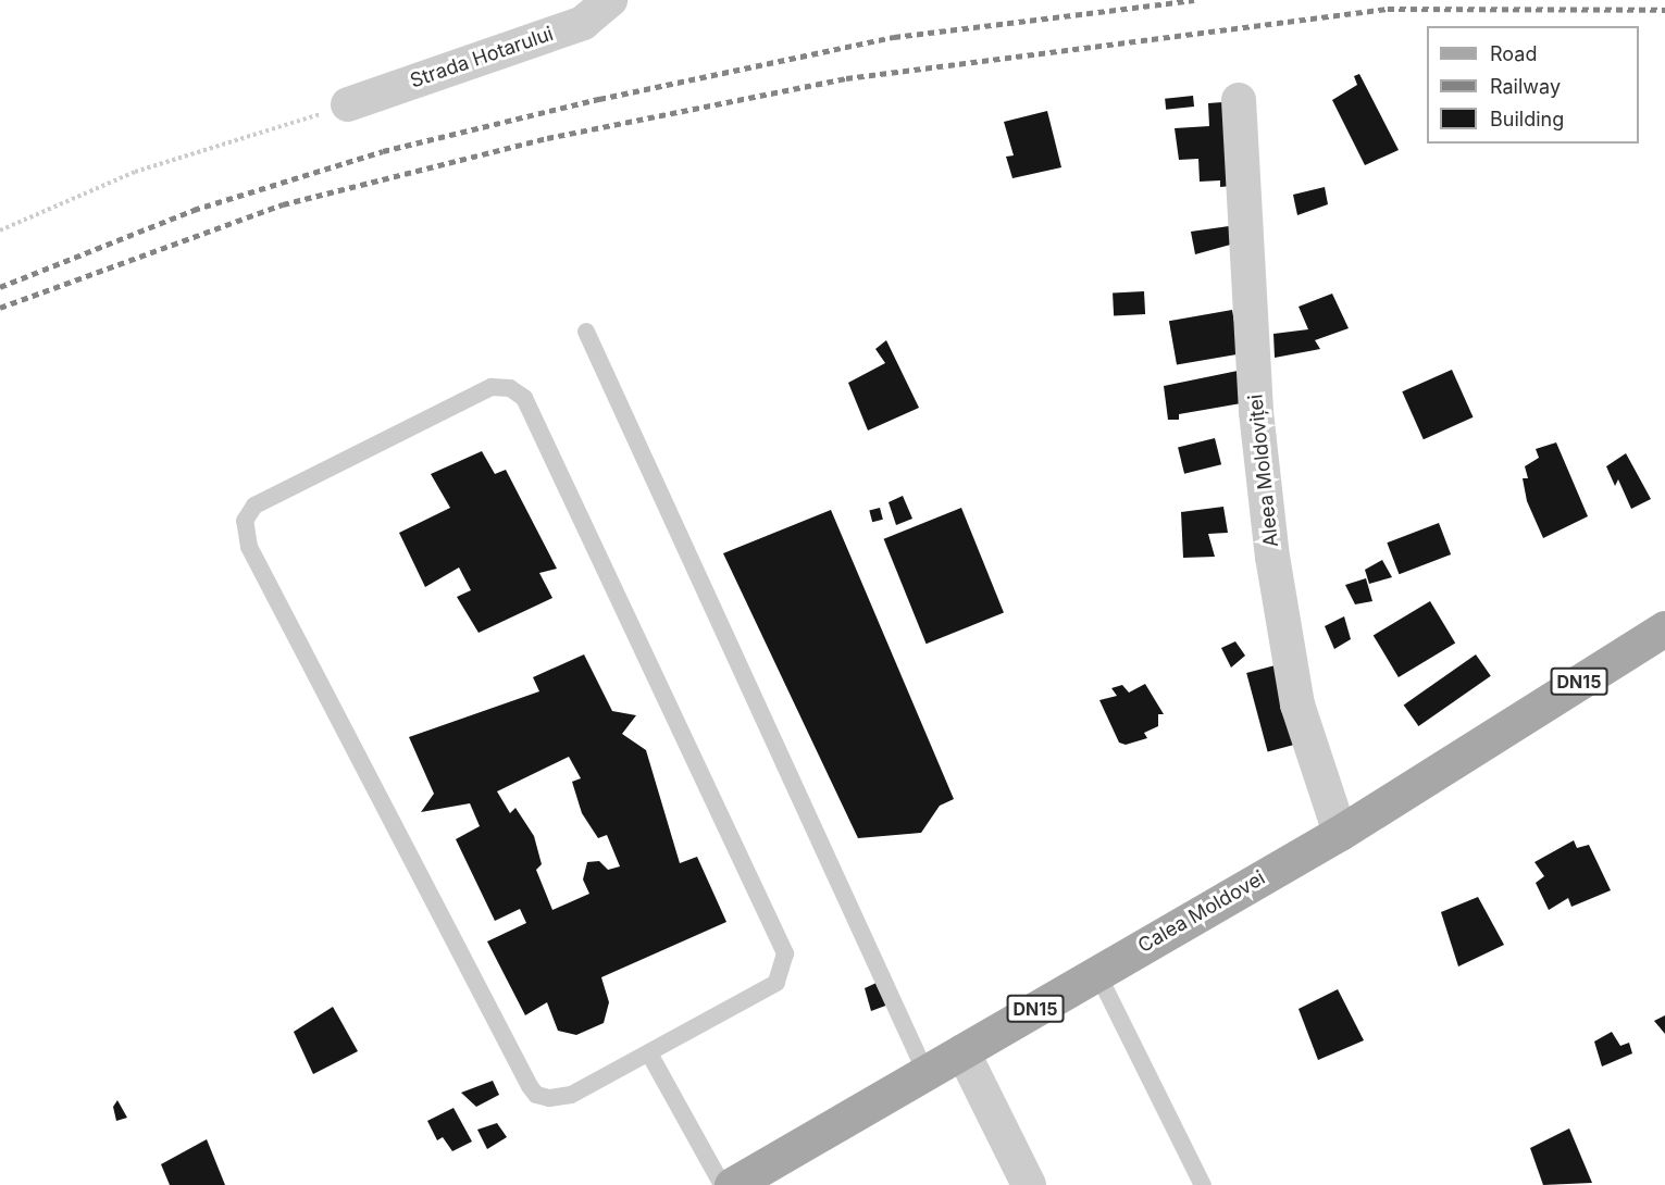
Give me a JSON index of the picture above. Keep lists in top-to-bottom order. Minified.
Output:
{"streets":{"main road":["DN15","Calea Moldovei"],"street":["Strada Hotarului","Aleea Moldoviței"]},"crossings":[["Aleea Moldoviței","Calea Moldovei"]],"legend":["Road","Railway","Building"]}
